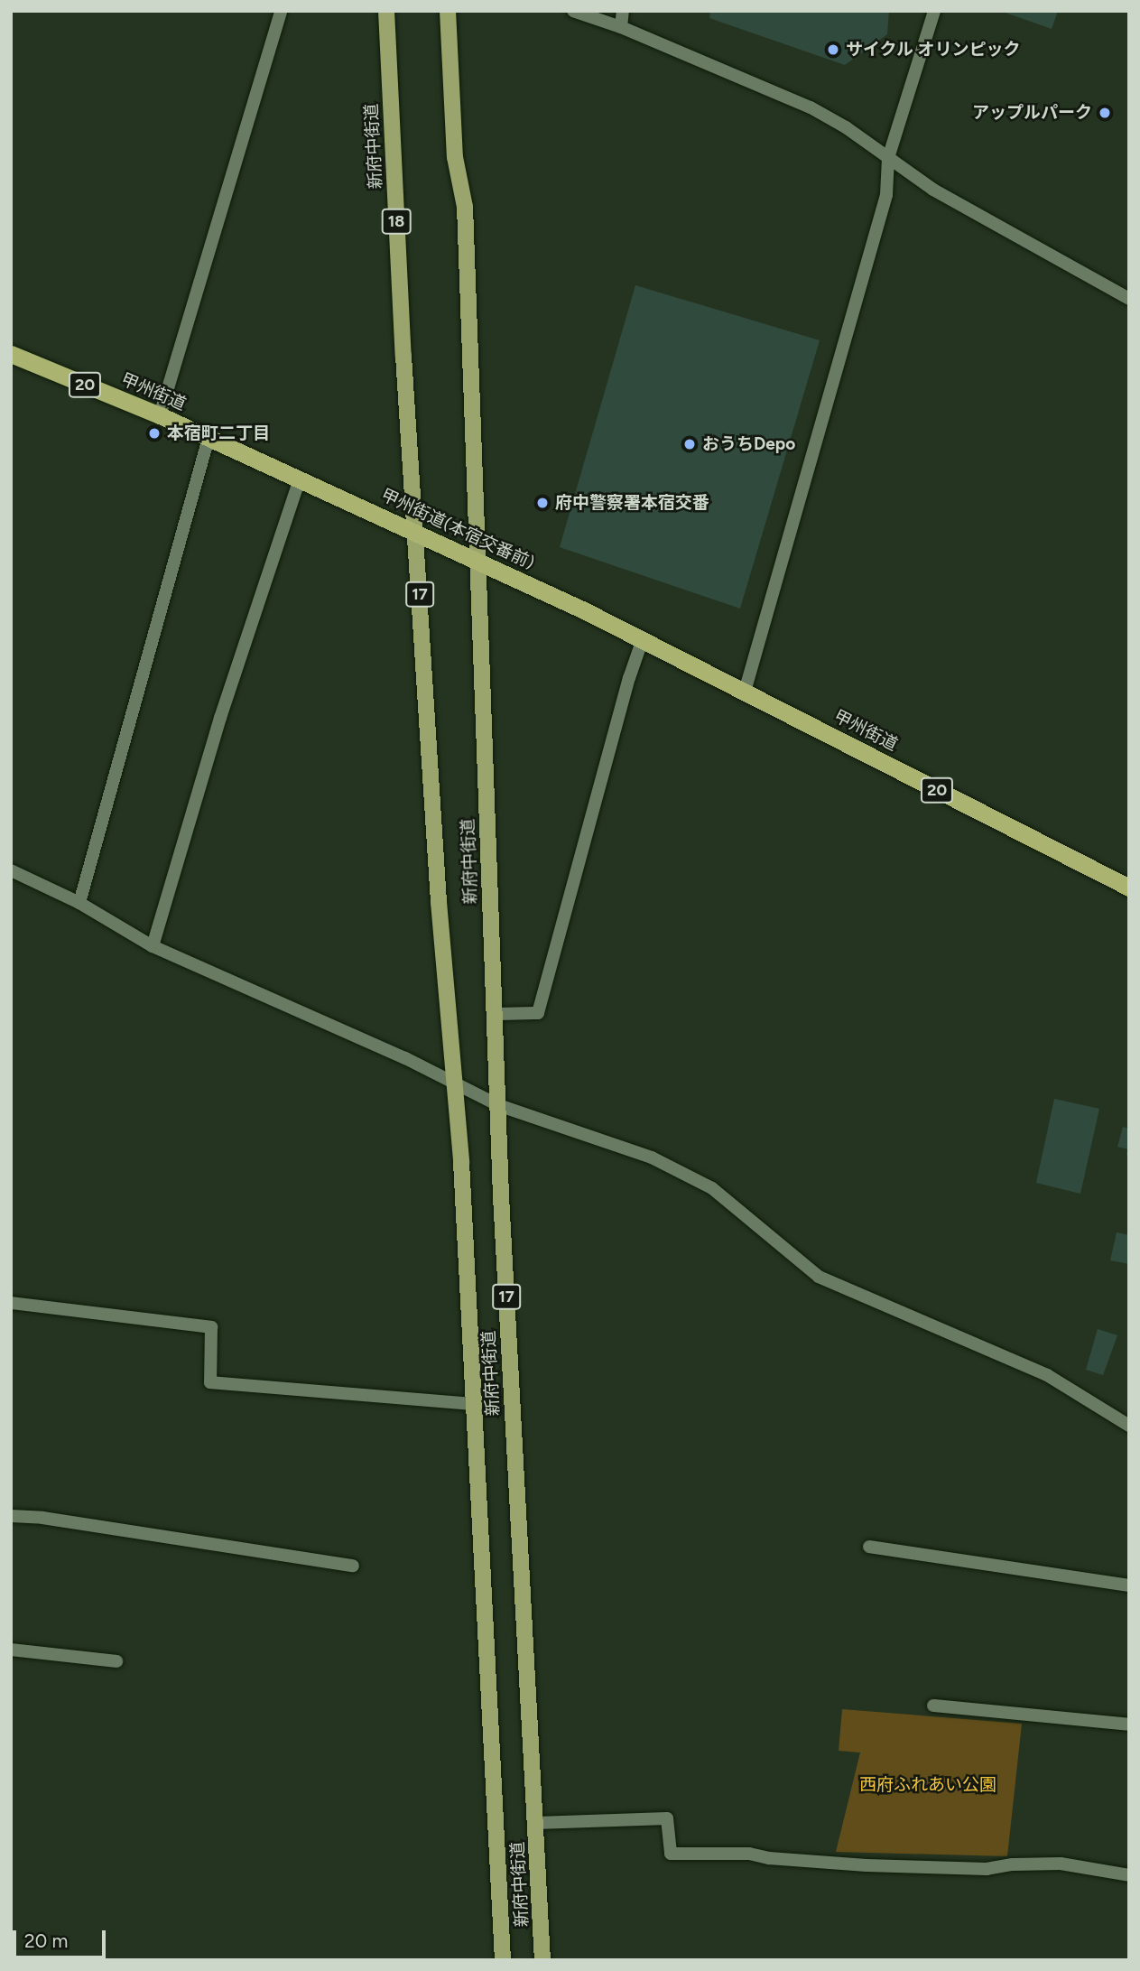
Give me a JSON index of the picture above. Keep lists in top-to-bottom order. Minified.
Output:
{"streets":{"highway":["20","甲州街道","甲州街道(本宿交番前)"],"main road":["新府中街道","18","17"]},"crossings":[["新府中街道","甲州街道(本宿交番前)"],["甲州街道","甲州街道(本宿交番前)"]],"parks":["西府ふれあい公園"],"places":["サイクル オリンピック","アップルパーク","本宿町二丁目","おうちDepo","府中警察署本宿交番"],"scale_bar":"20 m"}
